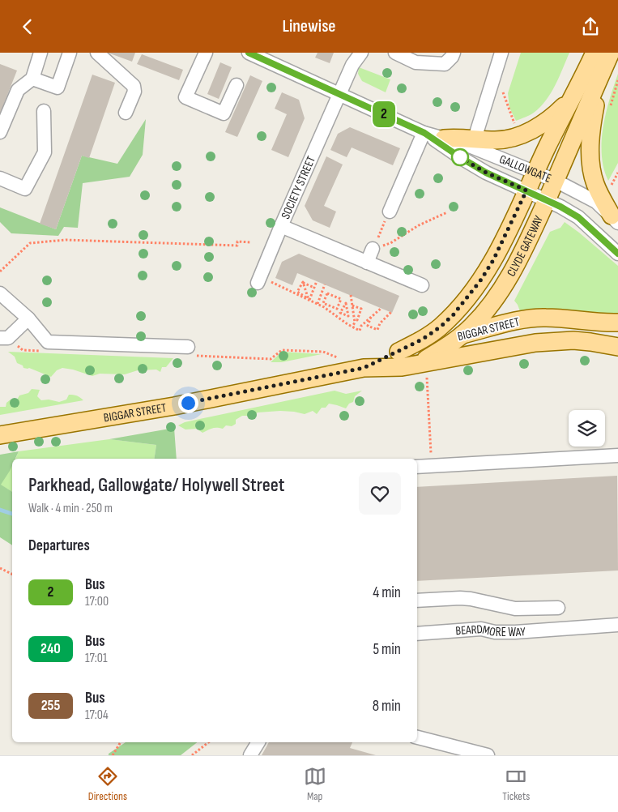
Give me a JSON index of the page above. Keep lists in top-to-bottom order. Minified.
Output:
{"streets":{"main road":["CLYDE GATEWAY","BIGGAR STREET"],"street":["GALLOWGATE","SOCIETY STREET","BEARDMORE WAY"]},"crossings":[["GALLOWGATE","SOCIETY STREET"],["GALLOWGATE","CLYDE GATEWAY"],["CLYDE GATEWAY","BIGGAR STREET"]],"lines":["bus line 2"],"page":{"header":"Linewise","on_map":"2","heading":[["Parkhead, Gallowgate/ Holywell Street","Walk · 4 min · 250 m"],"Departures"],"list":[{"mark":"2","name":"Bus","note":"17:00","value":"4 min"},{"mark":"240","name":"Bus","note":"17:01","value":"5 min"},{"mark":"255","name":"Bus","note":"17:04","value":"8 min"}],"tabs":["Directions","Map","Tickets"]}}
